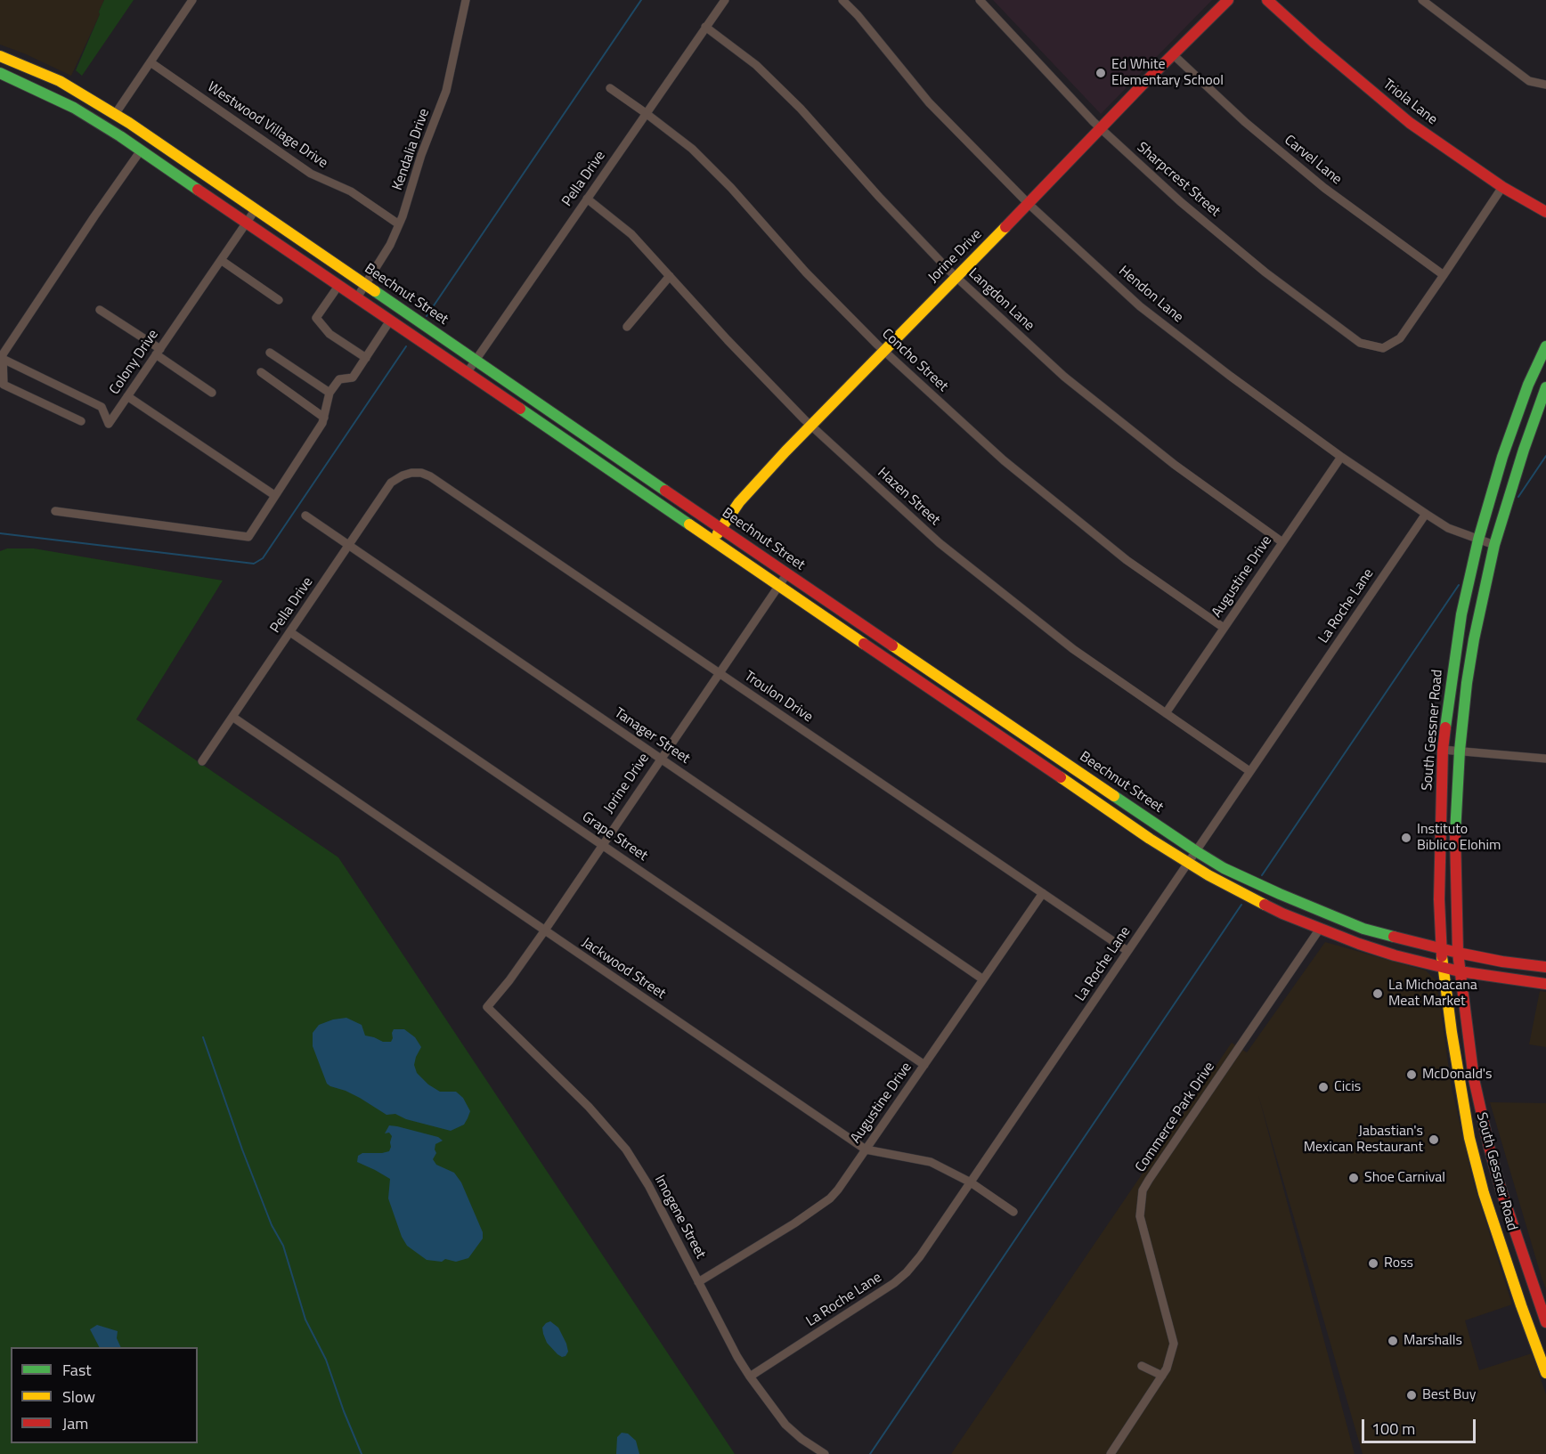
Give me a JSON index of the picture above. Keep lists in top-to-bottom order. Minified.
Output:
{"streets":{"main road":["Triola Lane","Jorine Drive","Beechnut Street","South Gessner Road"],"street":["Westwood Village Drive","Kendalia Drive","Carvel Lane","Pella Drive","Sharpcrest Street","Hendon Lane","Langdon Lane","Concho Street","Colony Drive","Hazen Street","Augustine Drive","La Roche Lane","Troulon Drive","Tanager Street","Grape Street","Jackwood Street","Commerce Park Drive","Imogene Street"]},"crossings":[["Westwood Village Drive","Kendalia Drive"],["Kendalia Drive","Beechnut Street"],["Carvel Lane","Sharpcrest Street"],["Carvel Lane","Jorine Drive"],["Pella Drive","Beechnut Street"],["Pella Drive","Langdon Lane"],["Pella Drive","Concho Street"],["Pella Drive","Hazen Street"],["Pella Drive","Troulon Drive"],["Pella Drive","Tanager Street"],["Pella Drive","Grape Street"],["Pella Drive","Jackwood Street"],["Sharpcrest Street","Jorine Drive"],["Jorine Drive","Beechnut Street"],["Jorine Drive","Hendon Lane"],["Jorine Drive","Langdon Lane"],["Jorine Drive","Concho Street"],["Jorine Drive","Hazen Street"],["Jorine Drive","Troulon Drive"],["Jorine Drive","Tanager Street"],["Jorine Drive","Grape Street"],["Jorine Drive","Jackwood Street"],["Jorine Drive","Imogene Street"],["Beechnut Street","Colony Drive"],["Beechnut Street","La Roche Lane"],["Beechnut Street","South Gessner Road"],["Beechnut Street","Commerce Park Drive"],["Hendon Lane","Augustine Drive"],["Hendon Lane","La Roche Lane"],["Hendon Lane","South Gessner Road"],["Langdon Lane","Augustine Drive"],["Concho Street","Augustine Drive"],["Hazen Street","Augustine Drive"],["Hazen Street","La Roche Lane"],["Augustine Drive","Troulon Drive"],["Augustine Drive","Tanager Street"],["Augustine Drive","Grape Street"],["Augustine Drive","Jackwood Street"],["Augustine Drive","Imogene Street"],["La Roche Lane","Troulon Drive"],["La Roche Lane","Jackwood Street"],["La Roche Lane","Imogene Street"]],"places":["Ed White Elementary School","Instituto Biblico Elohim","La Michoacana Meat Market","McDonald's","Cicis","Jabastian's Mexican Restaurant","Shoe Carnival","Ross","Marshalls","Best Buy"],"legend":["Fast","Slow","Jam"],"scale_bar":"100 m"}
